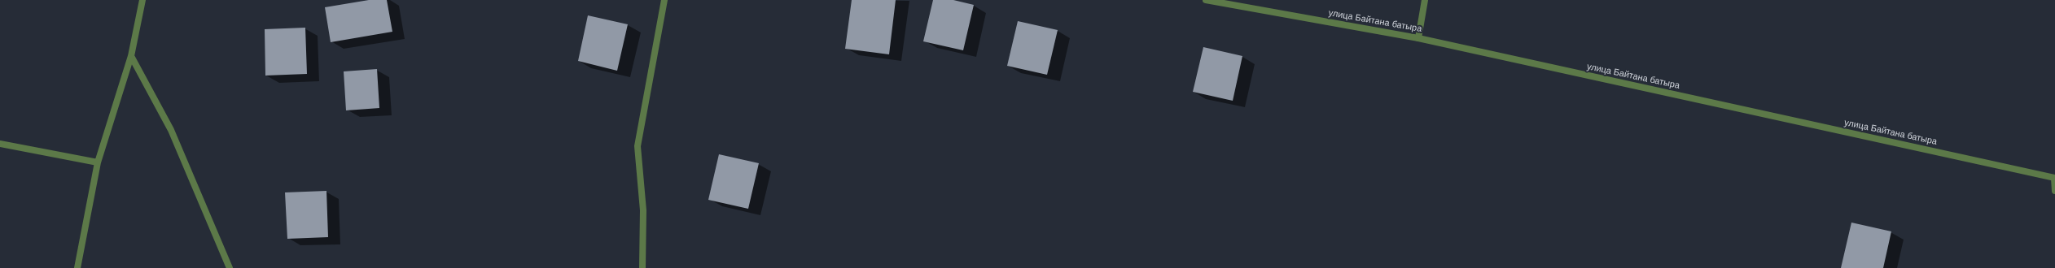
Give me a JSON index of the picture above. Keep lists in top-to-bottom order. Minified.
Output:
{"streets":{"street":["улица Байтана батыра"]}}
